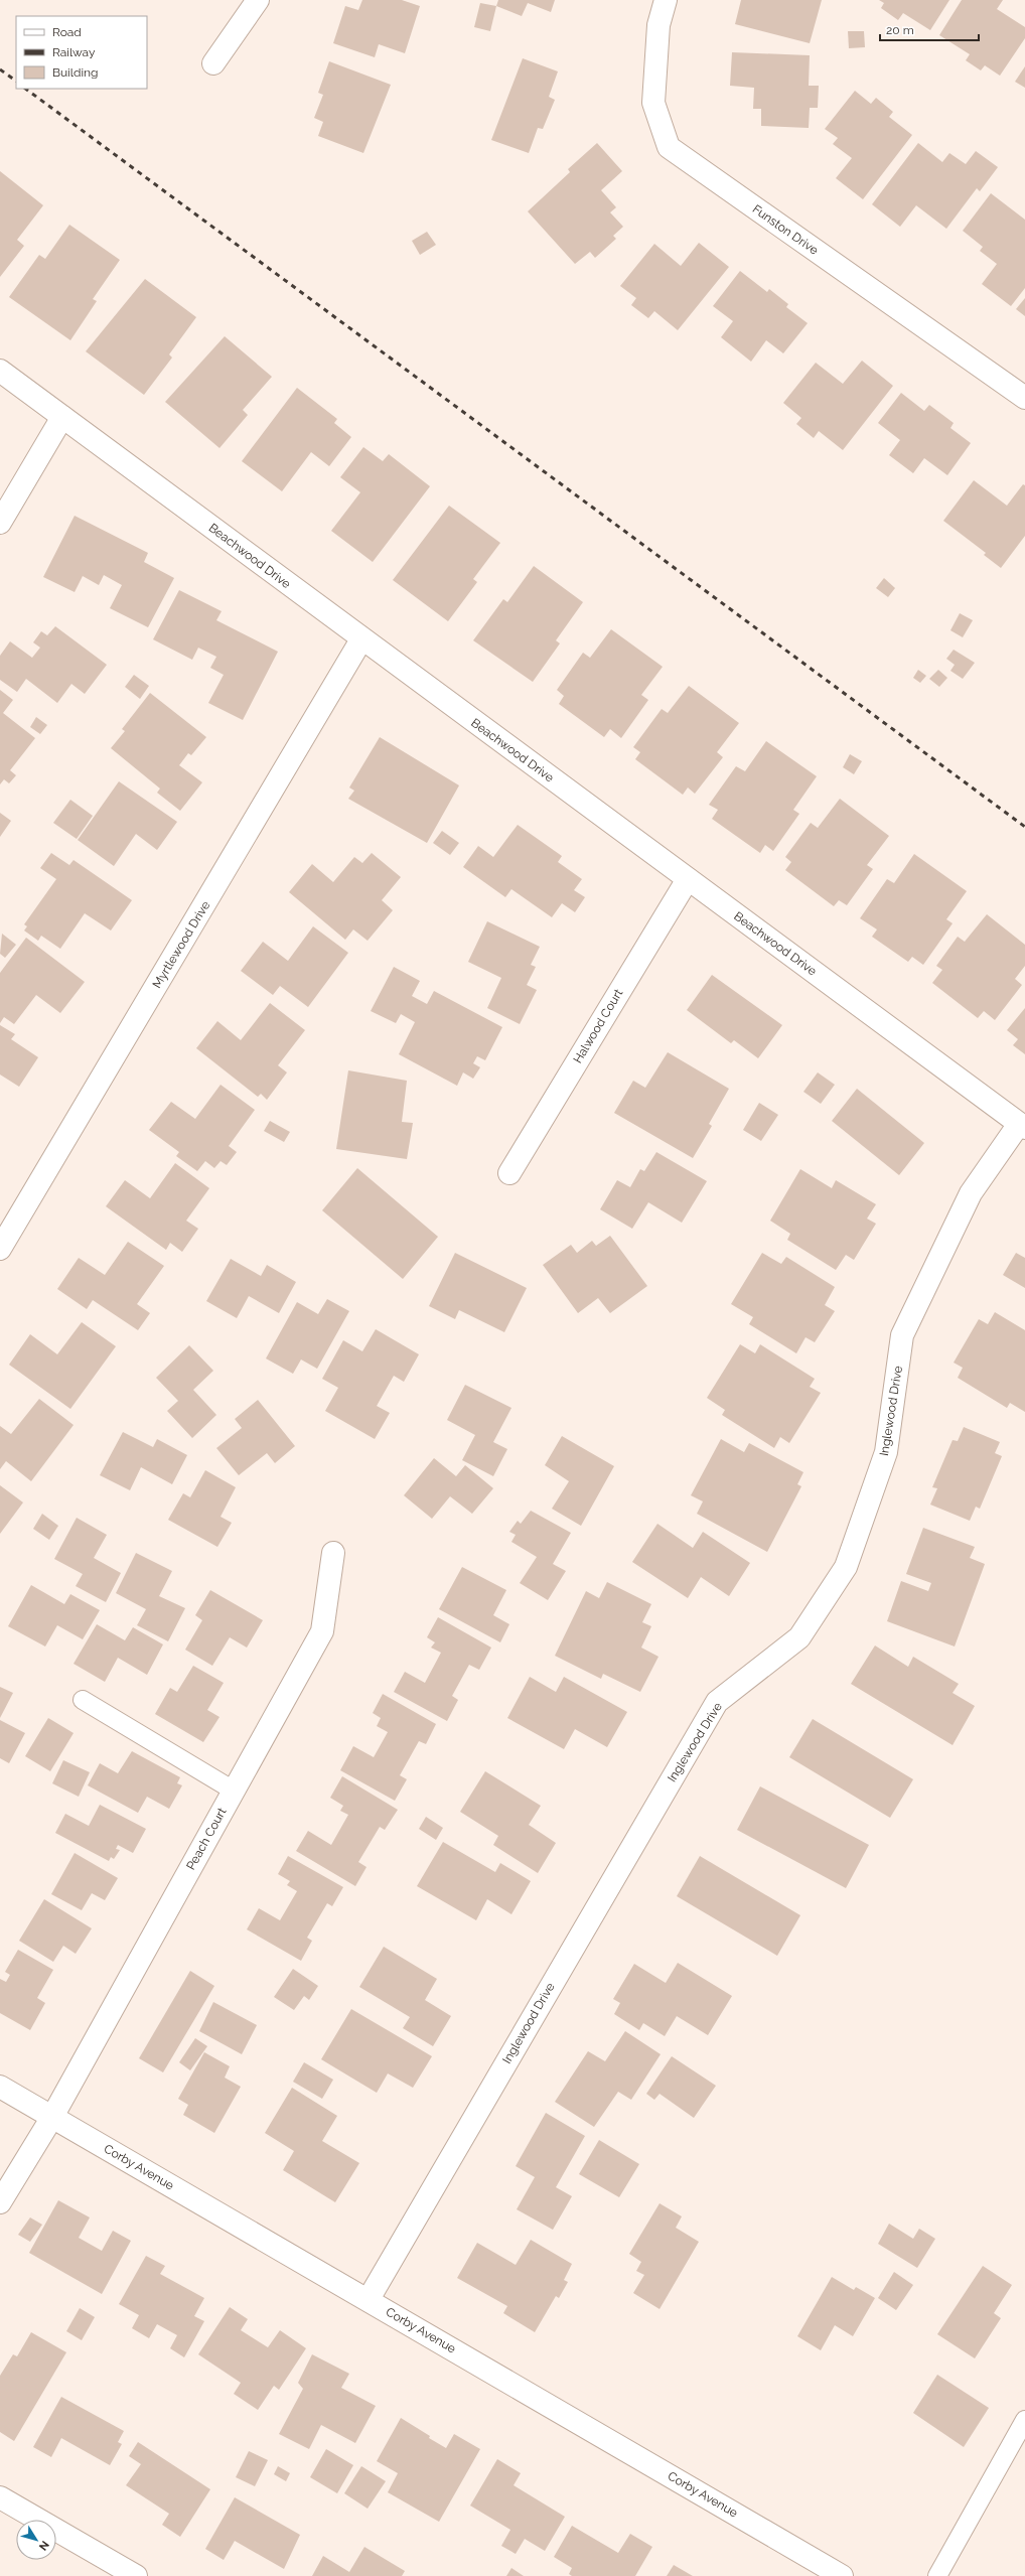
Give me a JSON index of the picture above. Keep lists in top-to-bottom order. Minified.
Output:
{"streets":{"street":["Funston Drive","Beachwood Drive","Myrtlewood Drive","Halwood Court","Inglewood Drive","Peach Court","Corby Avenue"]},"crossings":[["Beachwood Drive","Myrtlewood Drive"],["Beachwood Drive","Halwood Court"],["Beachwood Drive","Inglewood Drive"],["Inglewood Drive","Corby Avenue"],["Peach Court","Corby Avenue"]],"legend":["Road","Railway","Building"],"scale_bar":"20 m","north":"bottom right"}
